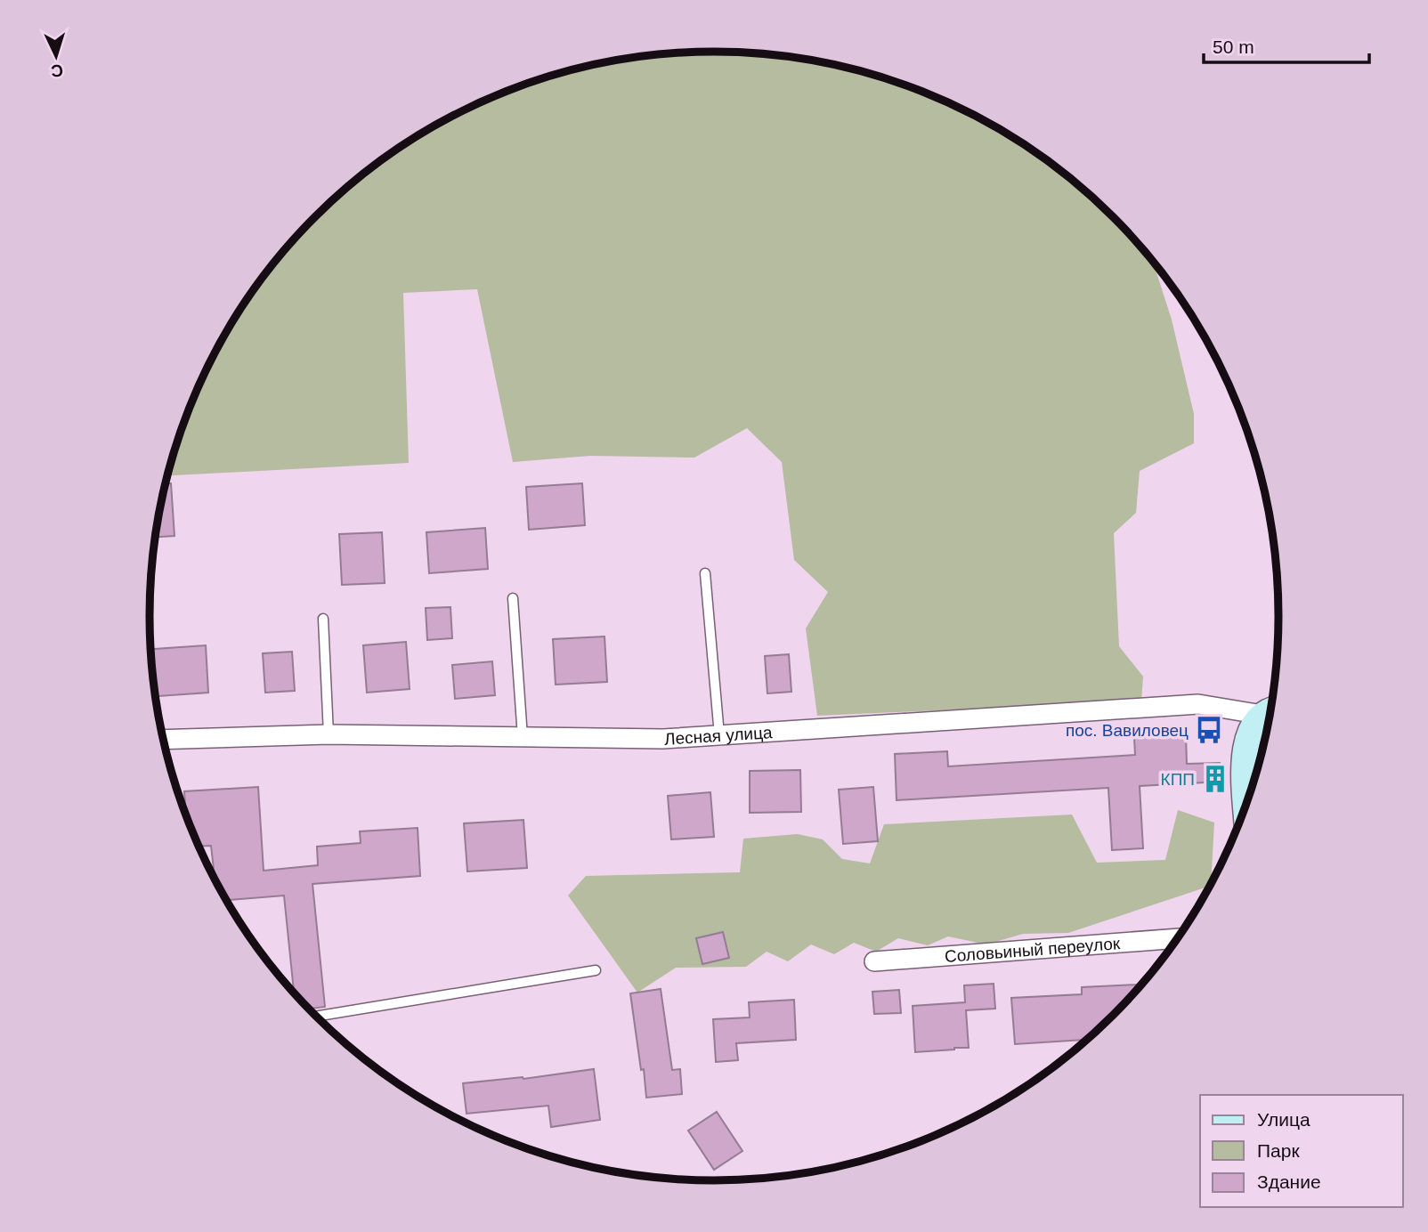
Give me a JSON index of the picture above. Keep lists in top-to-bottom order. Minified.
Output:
{"streets":{"street":["Лесная улица","Соловьиный переулок"]},"places":{"bus stop":["пос. Вавиловец"],"building":["КПП"]},"legend":["Улица","Парк","Здание"],"scale_bar":"50 m","north":"bottom"}
